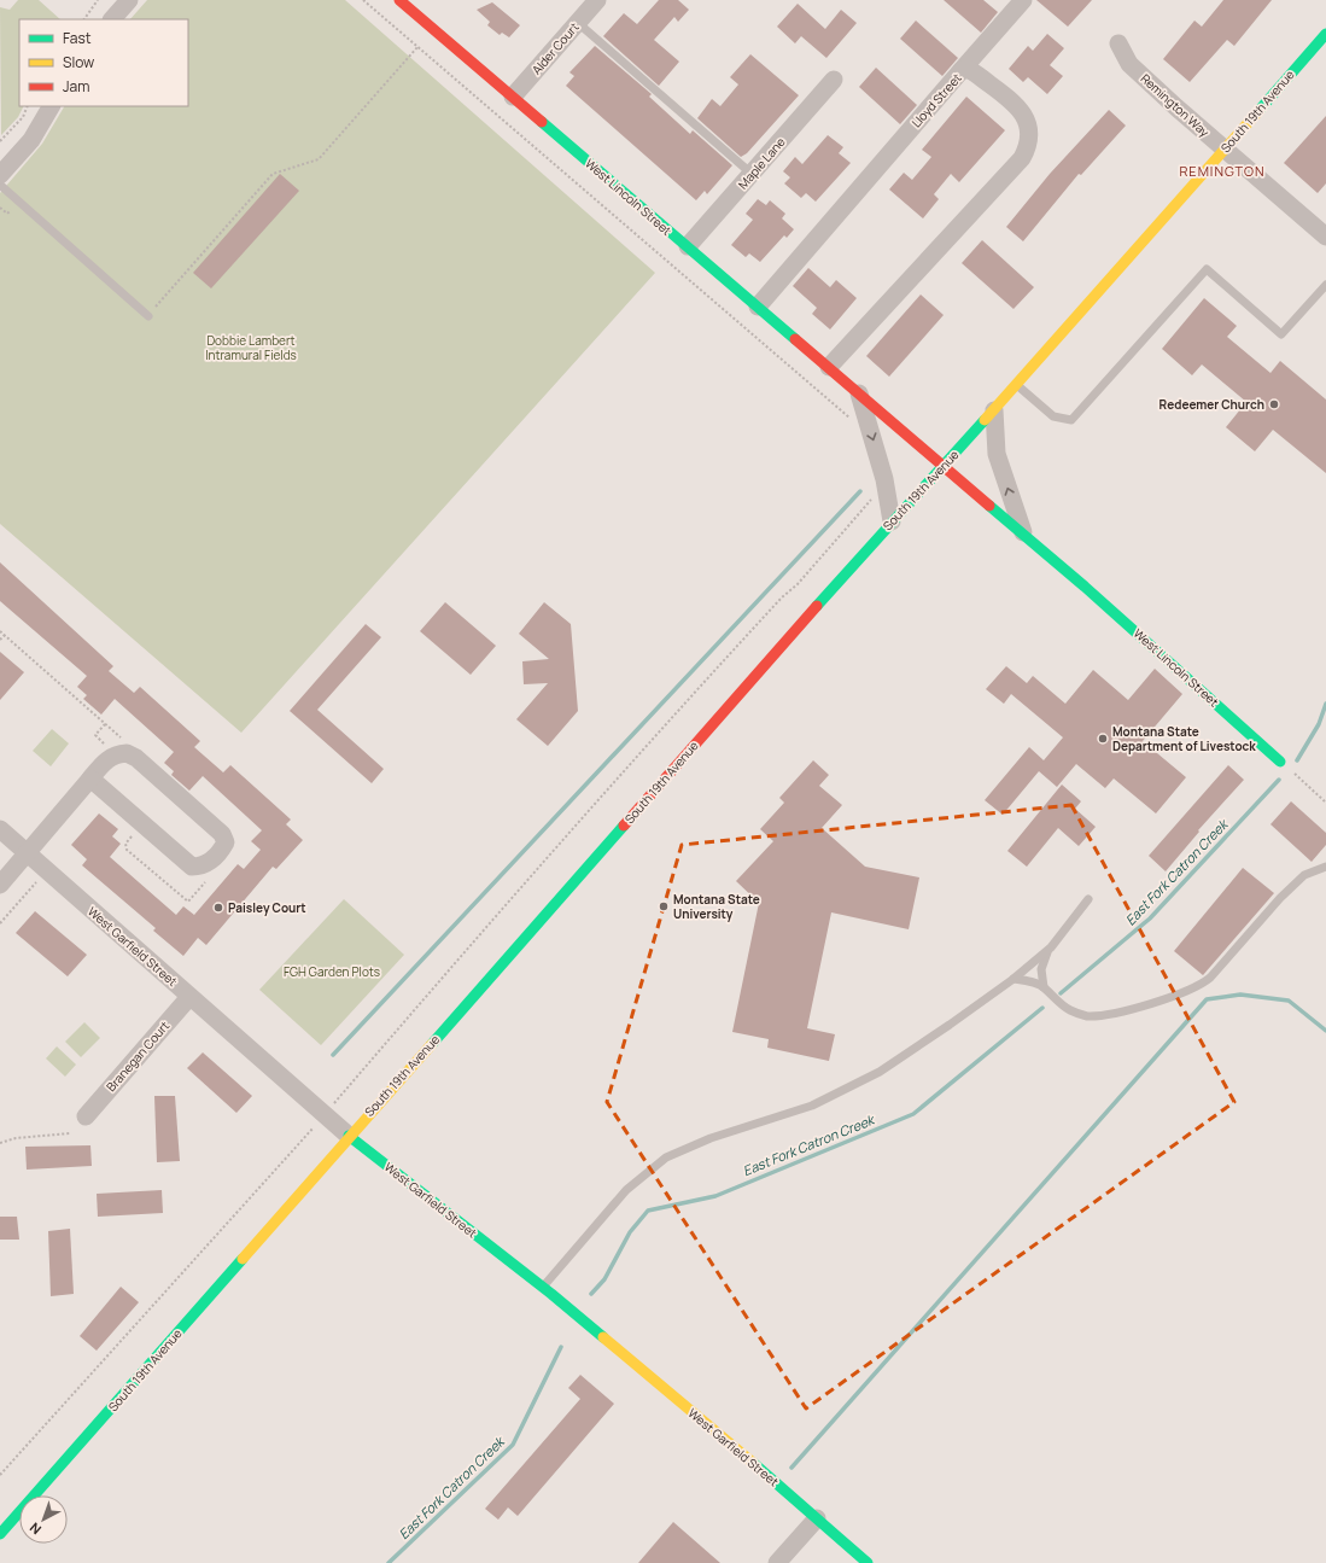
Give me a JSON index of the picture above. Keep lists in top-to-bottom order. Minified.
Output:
{"streets":{"main road":["South 19th Avenue","West Lincoln Street","West Garfield Street"],"street":["Alder Court","Lloyd Street","Remington Way","Maple Lane","Branegan Court"]},"crossings":[["Alder Court","West Lincoln Street"],["Lloyd Street","West Lincoln Street"],["Remington Way","South 19th Avenue"],["South 19th Avenue","West Lincoln Street"],["South 19th Avenue","West Garfield Street"],["Maple Lane","West Lincoln Street"],["West Garfield Street","Branegan Court"]],"districts":["REMINGTON"],"water":["East Fork Catron Creek"],"parks":["Dobbie Lambert Intramural Fields","FGH Garden Plots"],"places":["Redeemer Church","Montana State Department of Livestock","Montana State University","Paisley Court"],"legend":["Fast","Slow","Jam"],"north":"bottom left"}
